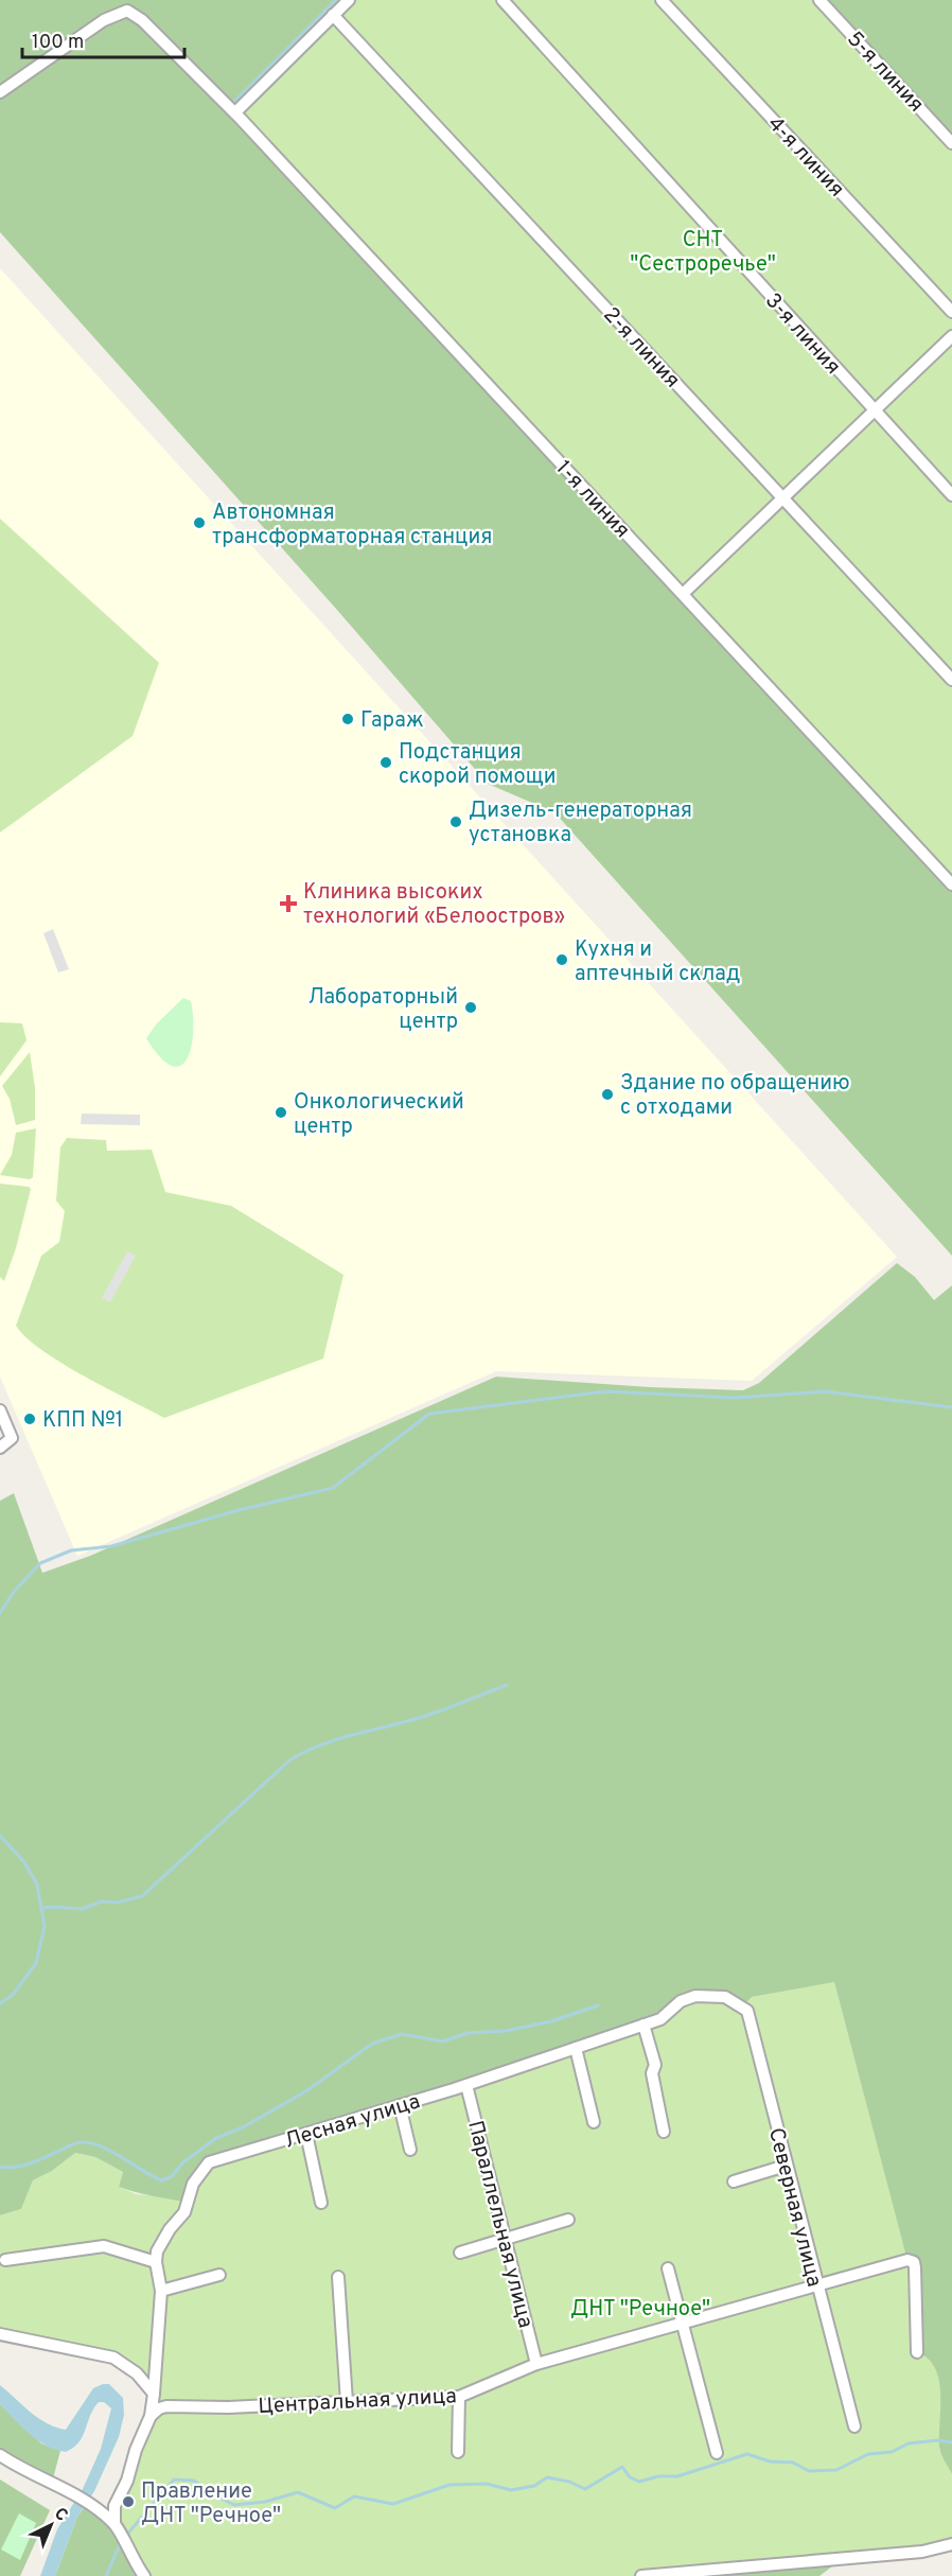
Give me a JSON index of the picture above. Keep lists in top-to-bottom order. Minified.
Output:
{"streets":{"street":["5-я линия","4-я линия","3-я линия","2-я линия","1-я линия","Лесная улица","Северная улица","Параллельная улица","Центральная улица"]},"crossings":[["Лесная улица","Северная улица"],["Лесная улица","Параллельная улица"],["Северная улица","Центральная улица"],["Параллельная улица","Центральная улица"]],"parks":["СНТ \"Сестроречье\"","ДНТ \"Речное\""],"places":{"other":["Автономная трансформаторная станция","Гараж","Подстанция скорой помощи","Дизель-генераторная установка","Кухня и аптечный склад","Лабораторный центр","Здание по обращению с отходами","Онкологический центр","КПП №1","Правление ДНТ \"Речное\""],"health":["Клиника высоких технологий «Белоостров»"]},"scale_bar":"100 m","north":"top right"}
